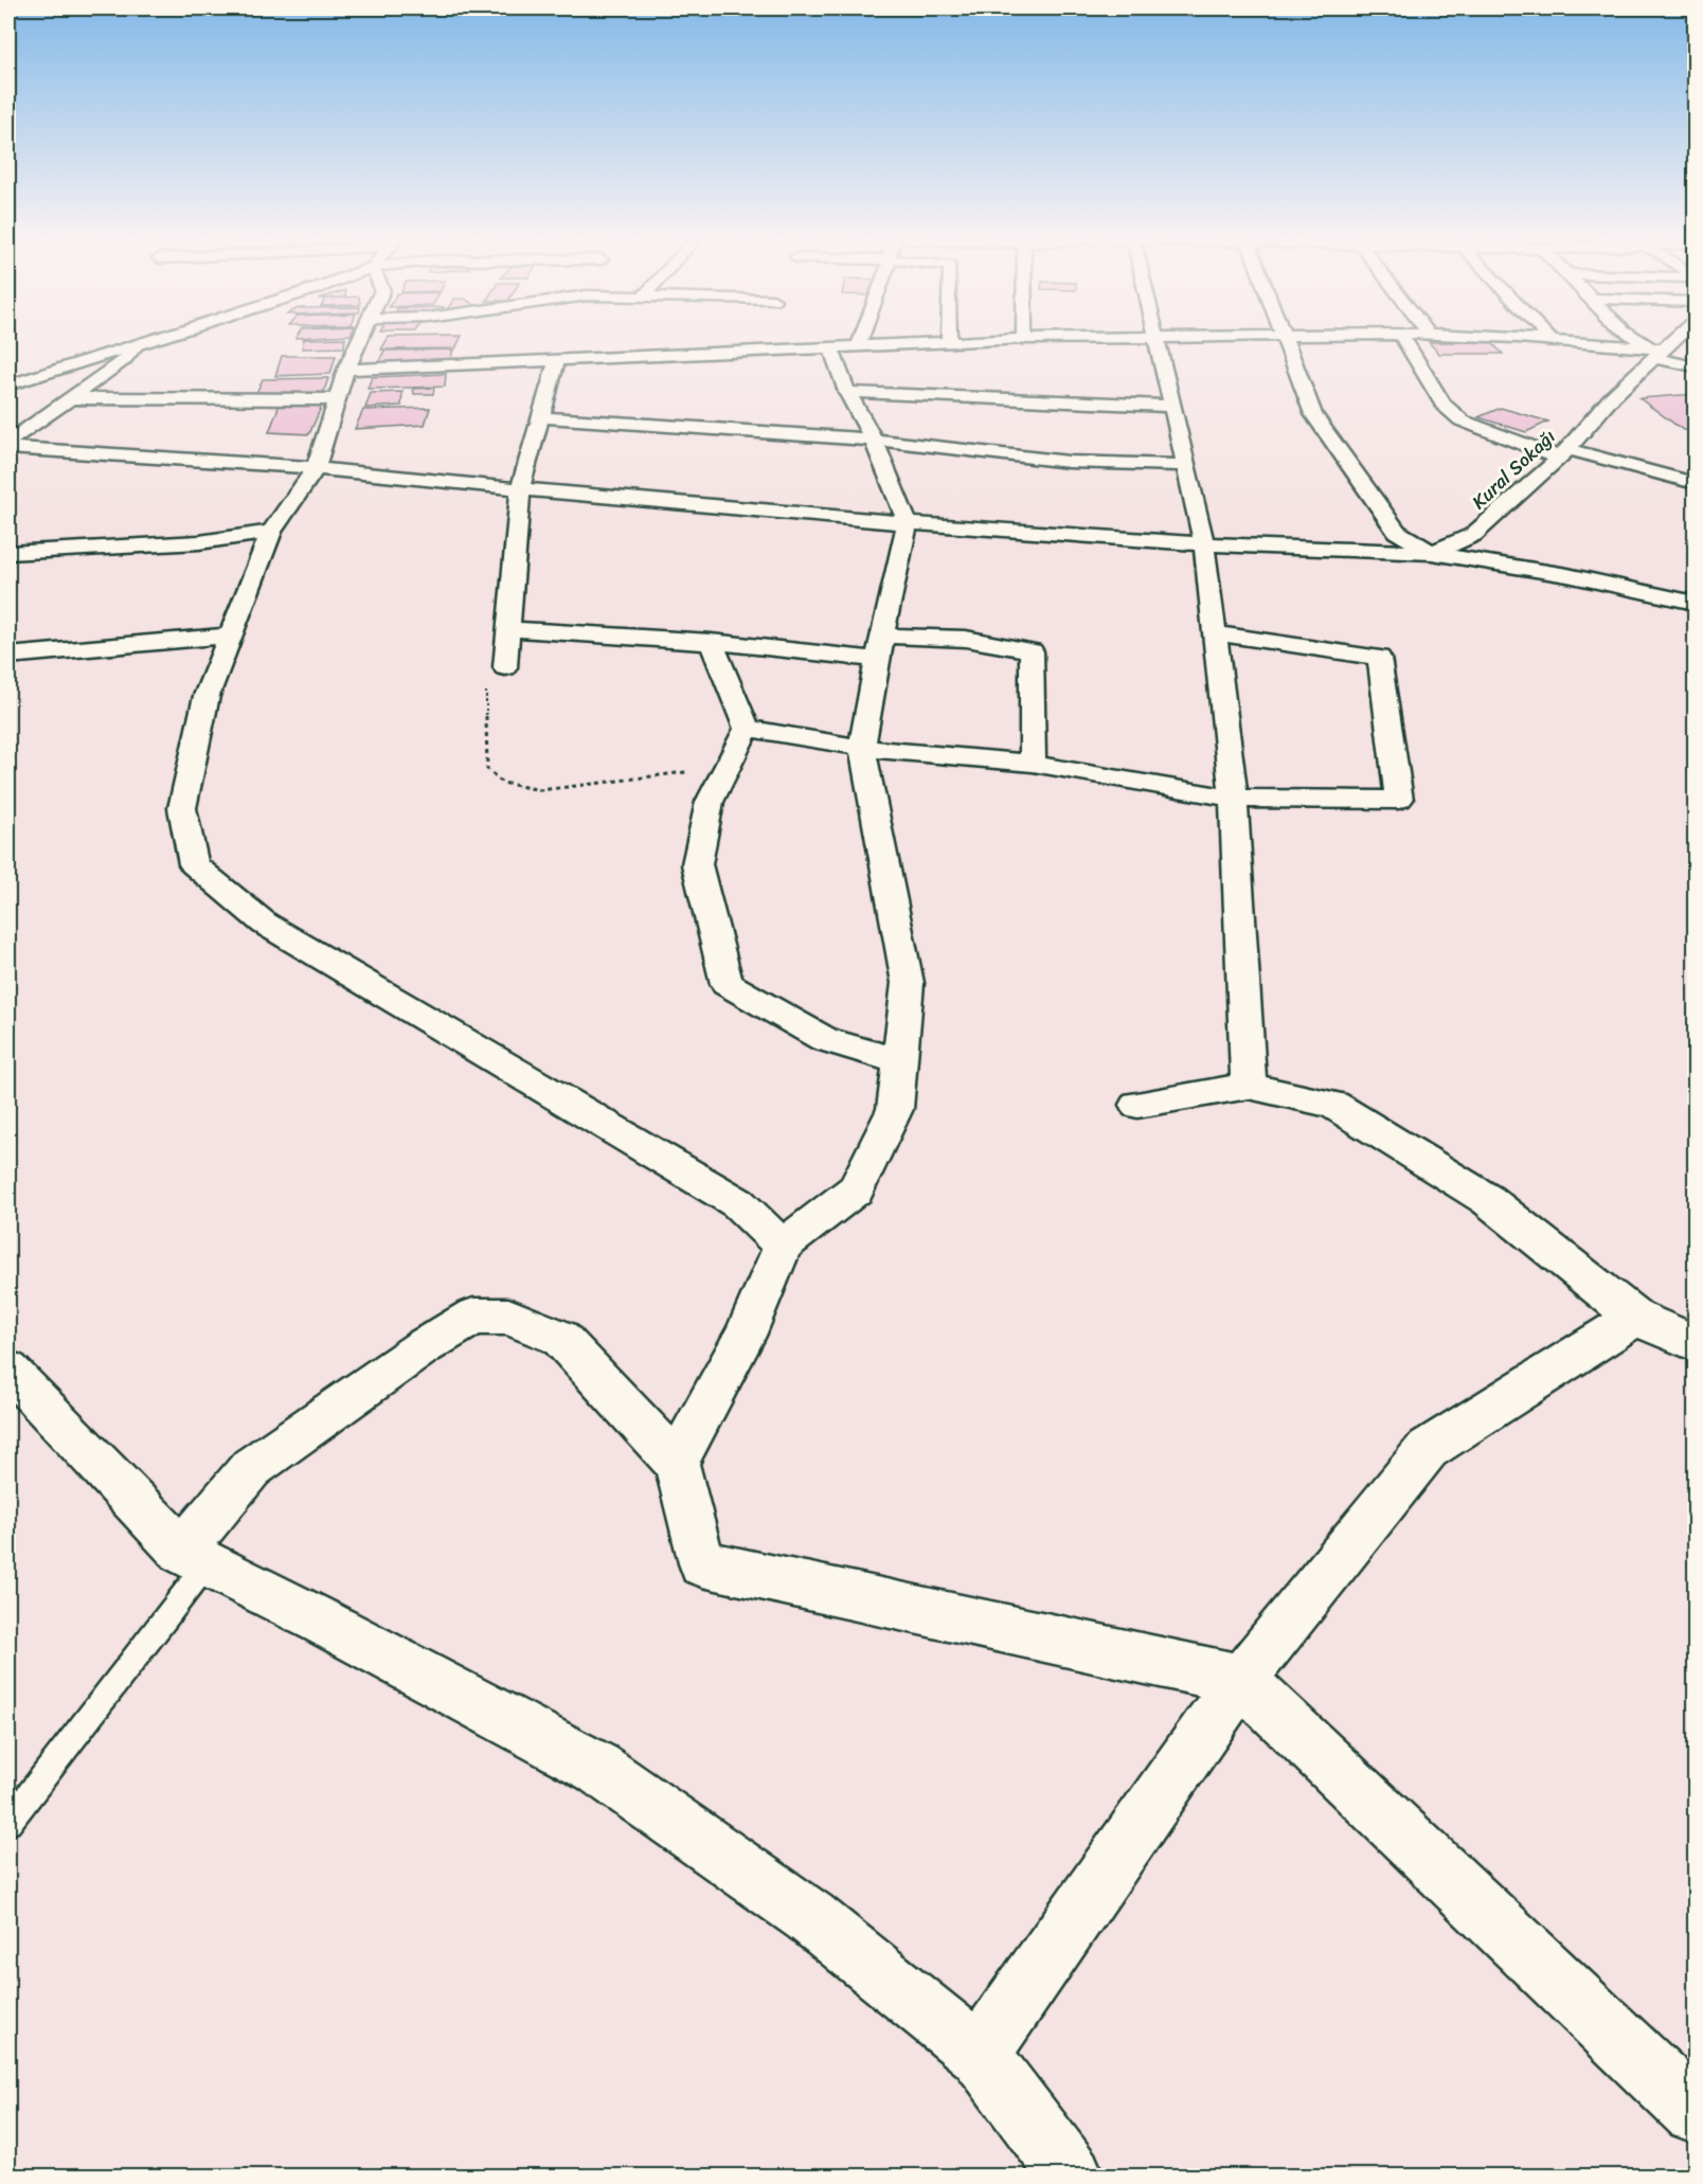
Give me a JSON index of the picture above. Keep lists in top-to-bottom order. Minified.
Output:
{"streets":{"street":["Kural Sokağı"]}}
